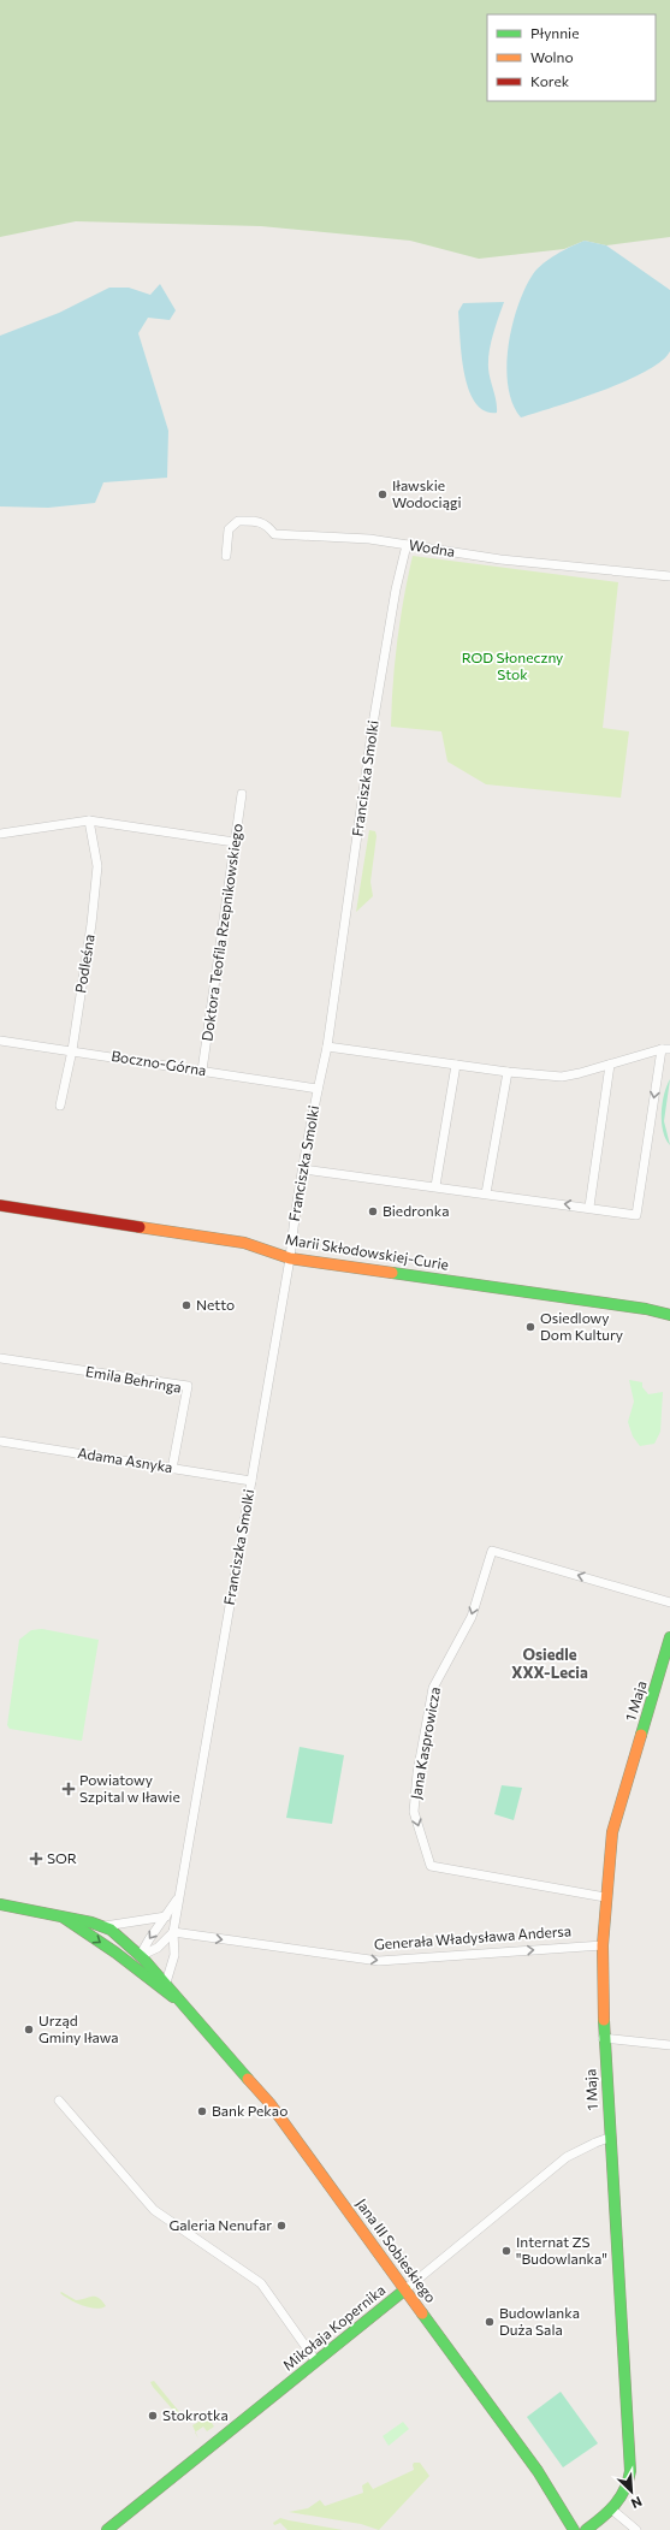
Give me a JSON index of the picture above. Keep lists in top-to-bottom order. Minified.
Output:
{"streets":{"street":["Wodna","Franciszka Smolki","Doktora Teofila Rzepnikowskiego","Podleśna","Boczno-Górna","Marii Skłodowskiej-Curie","Emila Behringa","Adama Asnyka","1 Maja","Jana Kasprowicza","Generała Władysława Andersa","Jana III Sobieskiego","Mikołaja Kopernika"]},"crossings":[["Wodna","Franciszka Smolki"],["Franciszka Smolki","Boczno-Górna"],["Franciszka Smolki","Marii Skłodowskiej-Curie"],["Franciszka Smolki","Adama Asnyka"],["Franciszka Smolki","Generała Władysława Andersa"],["Franciszka Smolki","Jana III Sobieskiego"],["Doktora Teofila Rzepnikowskiego","Boczno-Górna"],["Podleśna","Boczno-Górna"],["Emila Behringa","Adama Asnyka"],["1 Maja","Jana Kasprowicza"],["1 Maja","Generała Władysława Andersa"],["1 Maja","Mikołaja Kopernika"],["Jana III Sobieskiego","Mikołaja Kopernika"]],"one_way":["Generała Władysława Andersa"],"districts":["Osiedle XXX-Lecia"],"parks":["ROD Słoneczny Stok"],"places":{"other":["Iławskie Wodociągi","Biedronka","Netto","Osiedlowy Dom Kultury","Urząd Gminy Iława","Bank Pekao","Galeria Nenufar","Internat ZS \"Budowlanka\"","Budowlanka Duża Sala","Stokrotka"],"health":["Powiatowy Szpital w Iławie","SOR"]},"legend":["Płynnie","Wolno","Korek"],"north":"bottom right"}
